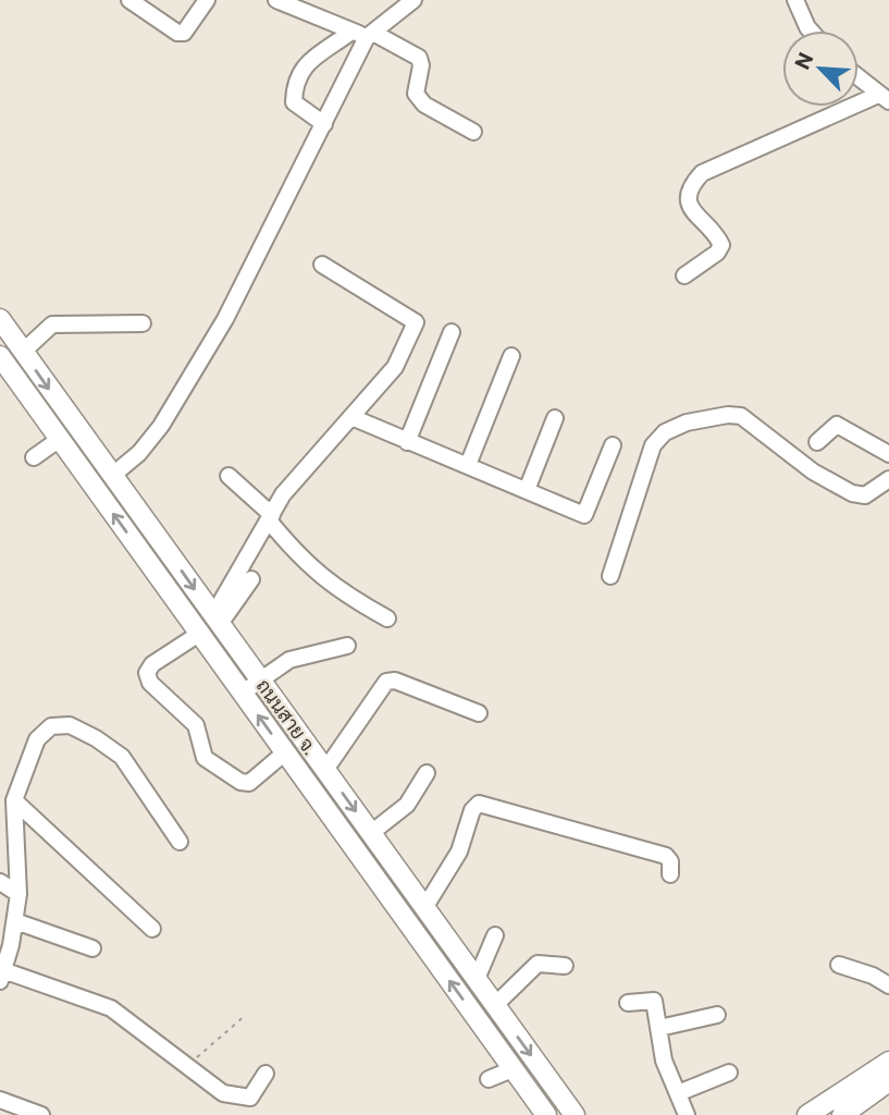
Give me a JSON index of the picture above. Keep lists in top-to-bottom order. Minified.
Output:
{"streets":{"main road":["ถนนสาย จ."]},"north":"top left"}
